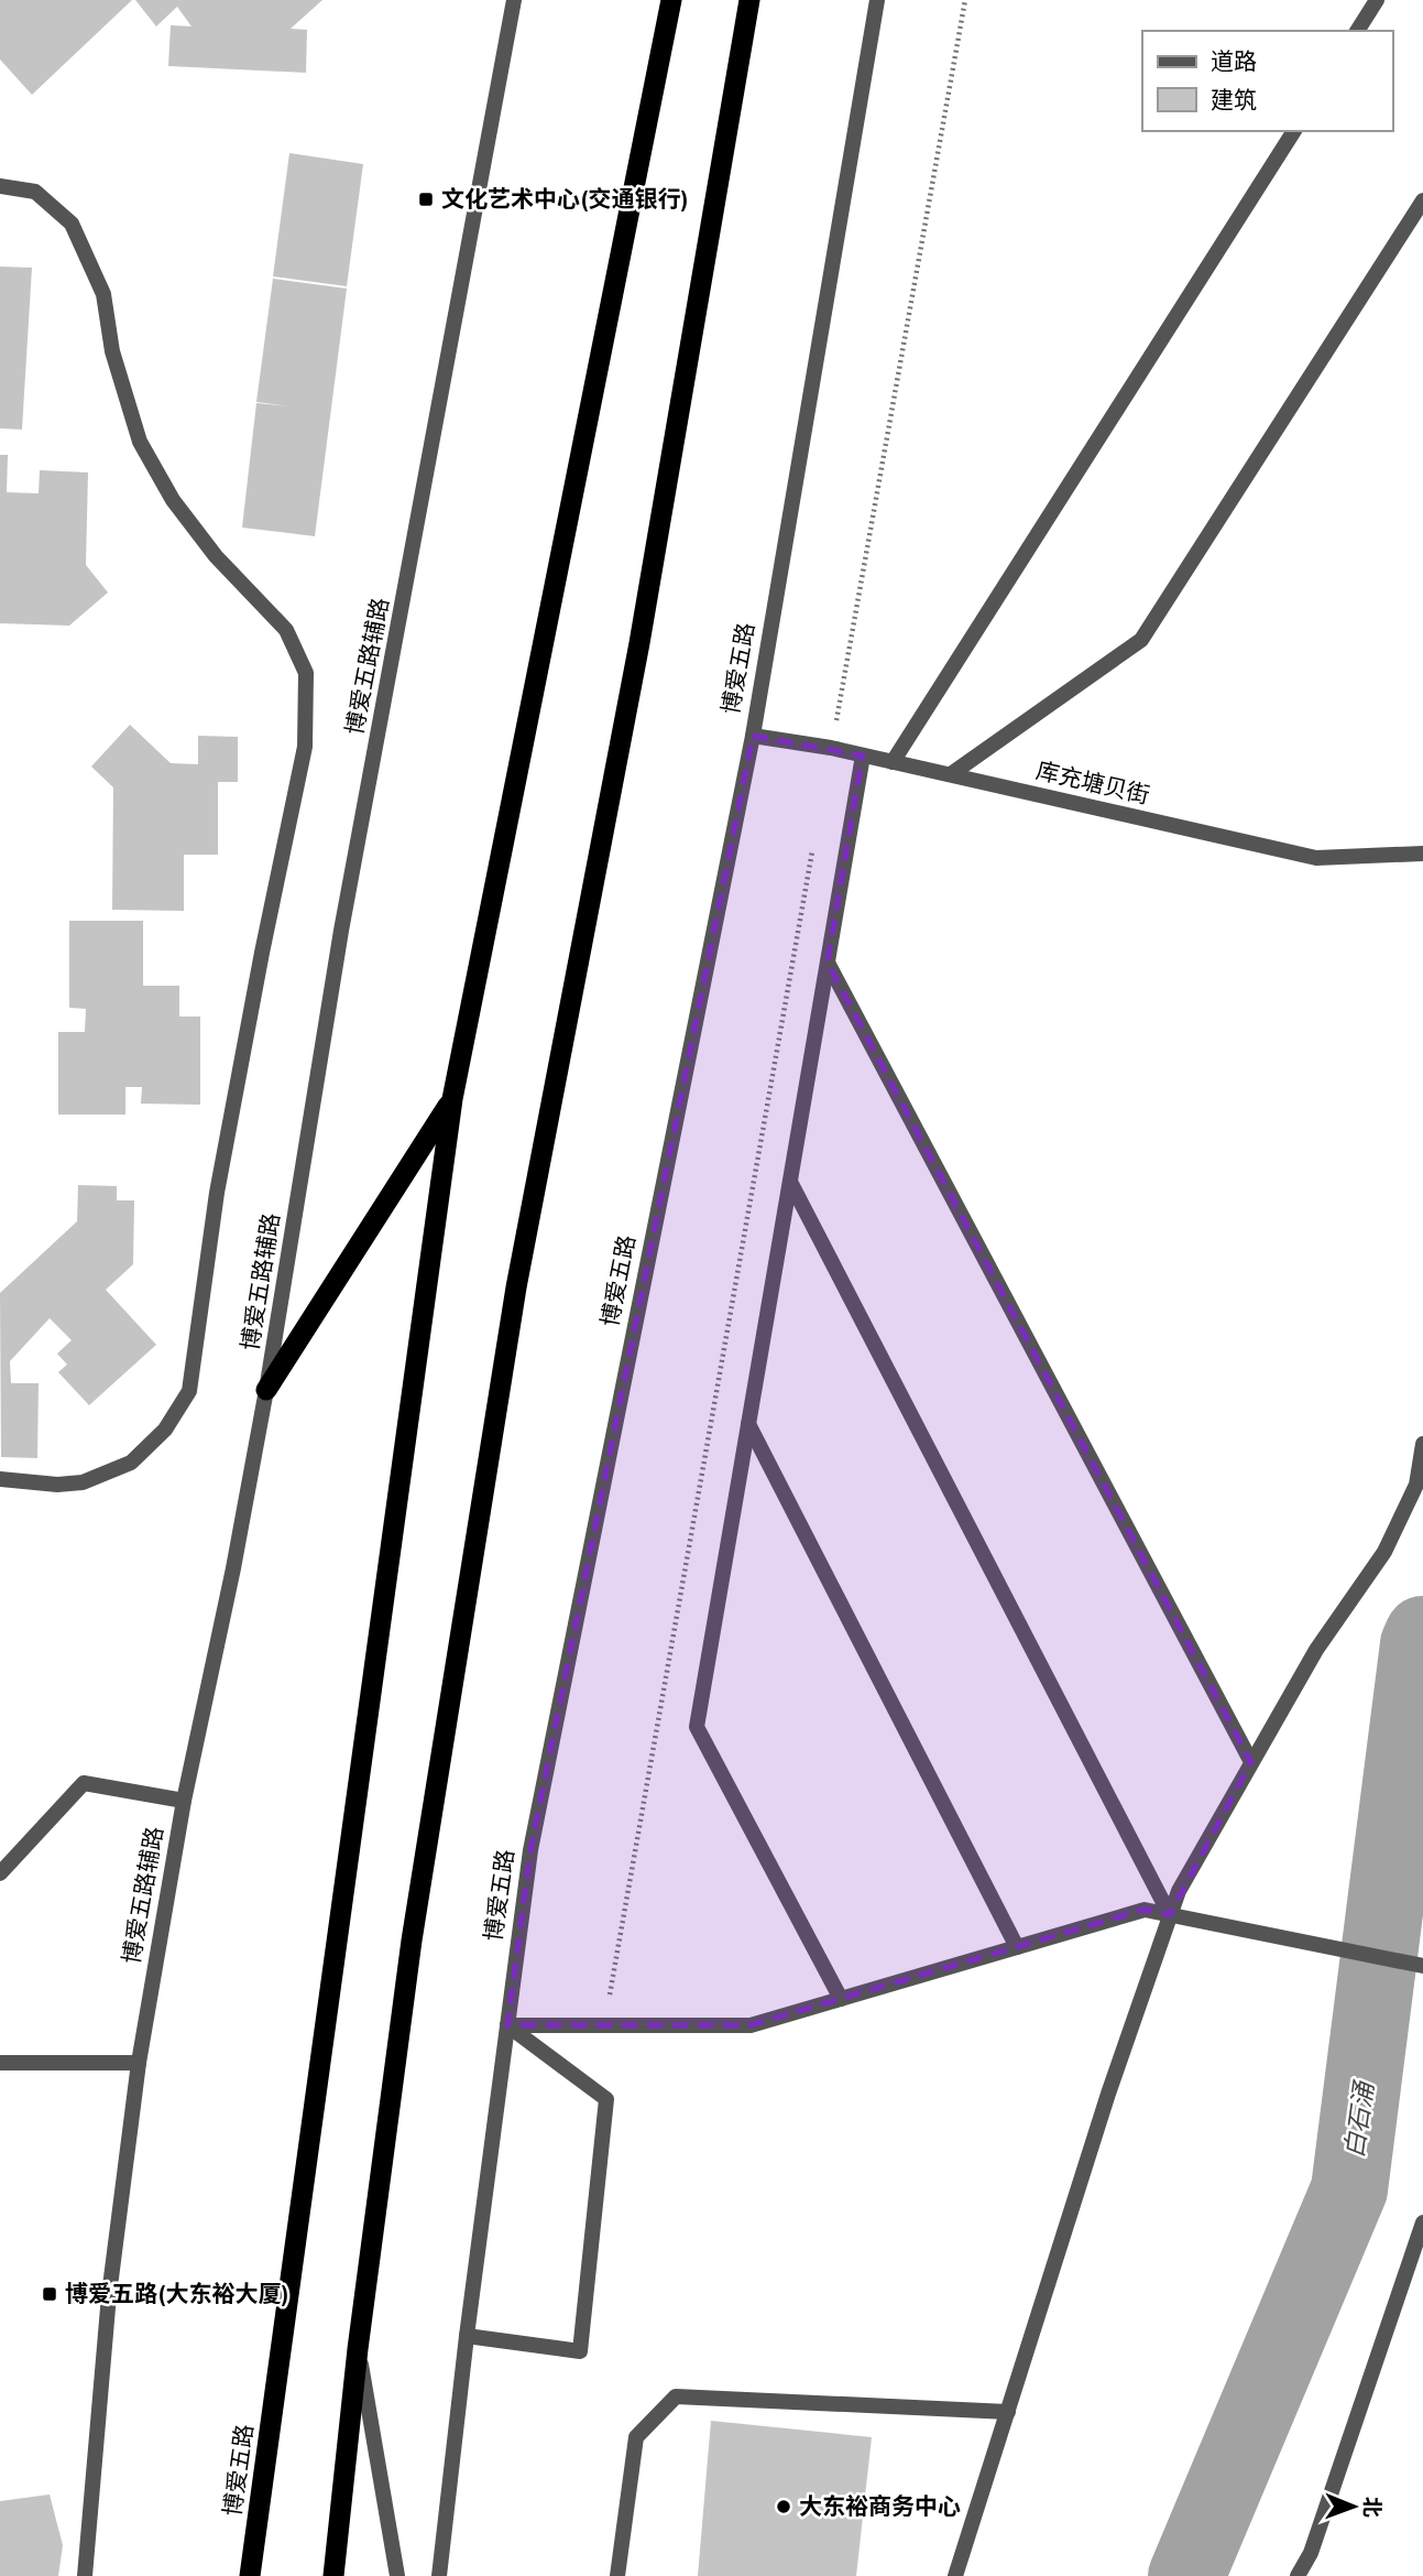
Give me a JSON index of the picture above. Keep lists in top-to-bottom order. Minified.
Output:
{"streets":{"highway":["博爱五路"],"street":["博爱五路辅路","库充塘贝街"]},"crossings":[["博爱五路","库充塘贝街"]],"water":["白石涌"],"places":{"transit":["文化艺术中心(交通银行)","博爱五路(大东裕大厦)"],"other":["大东裕商务中心"]},"legend":["道路","建筑"],"north":"right"}
